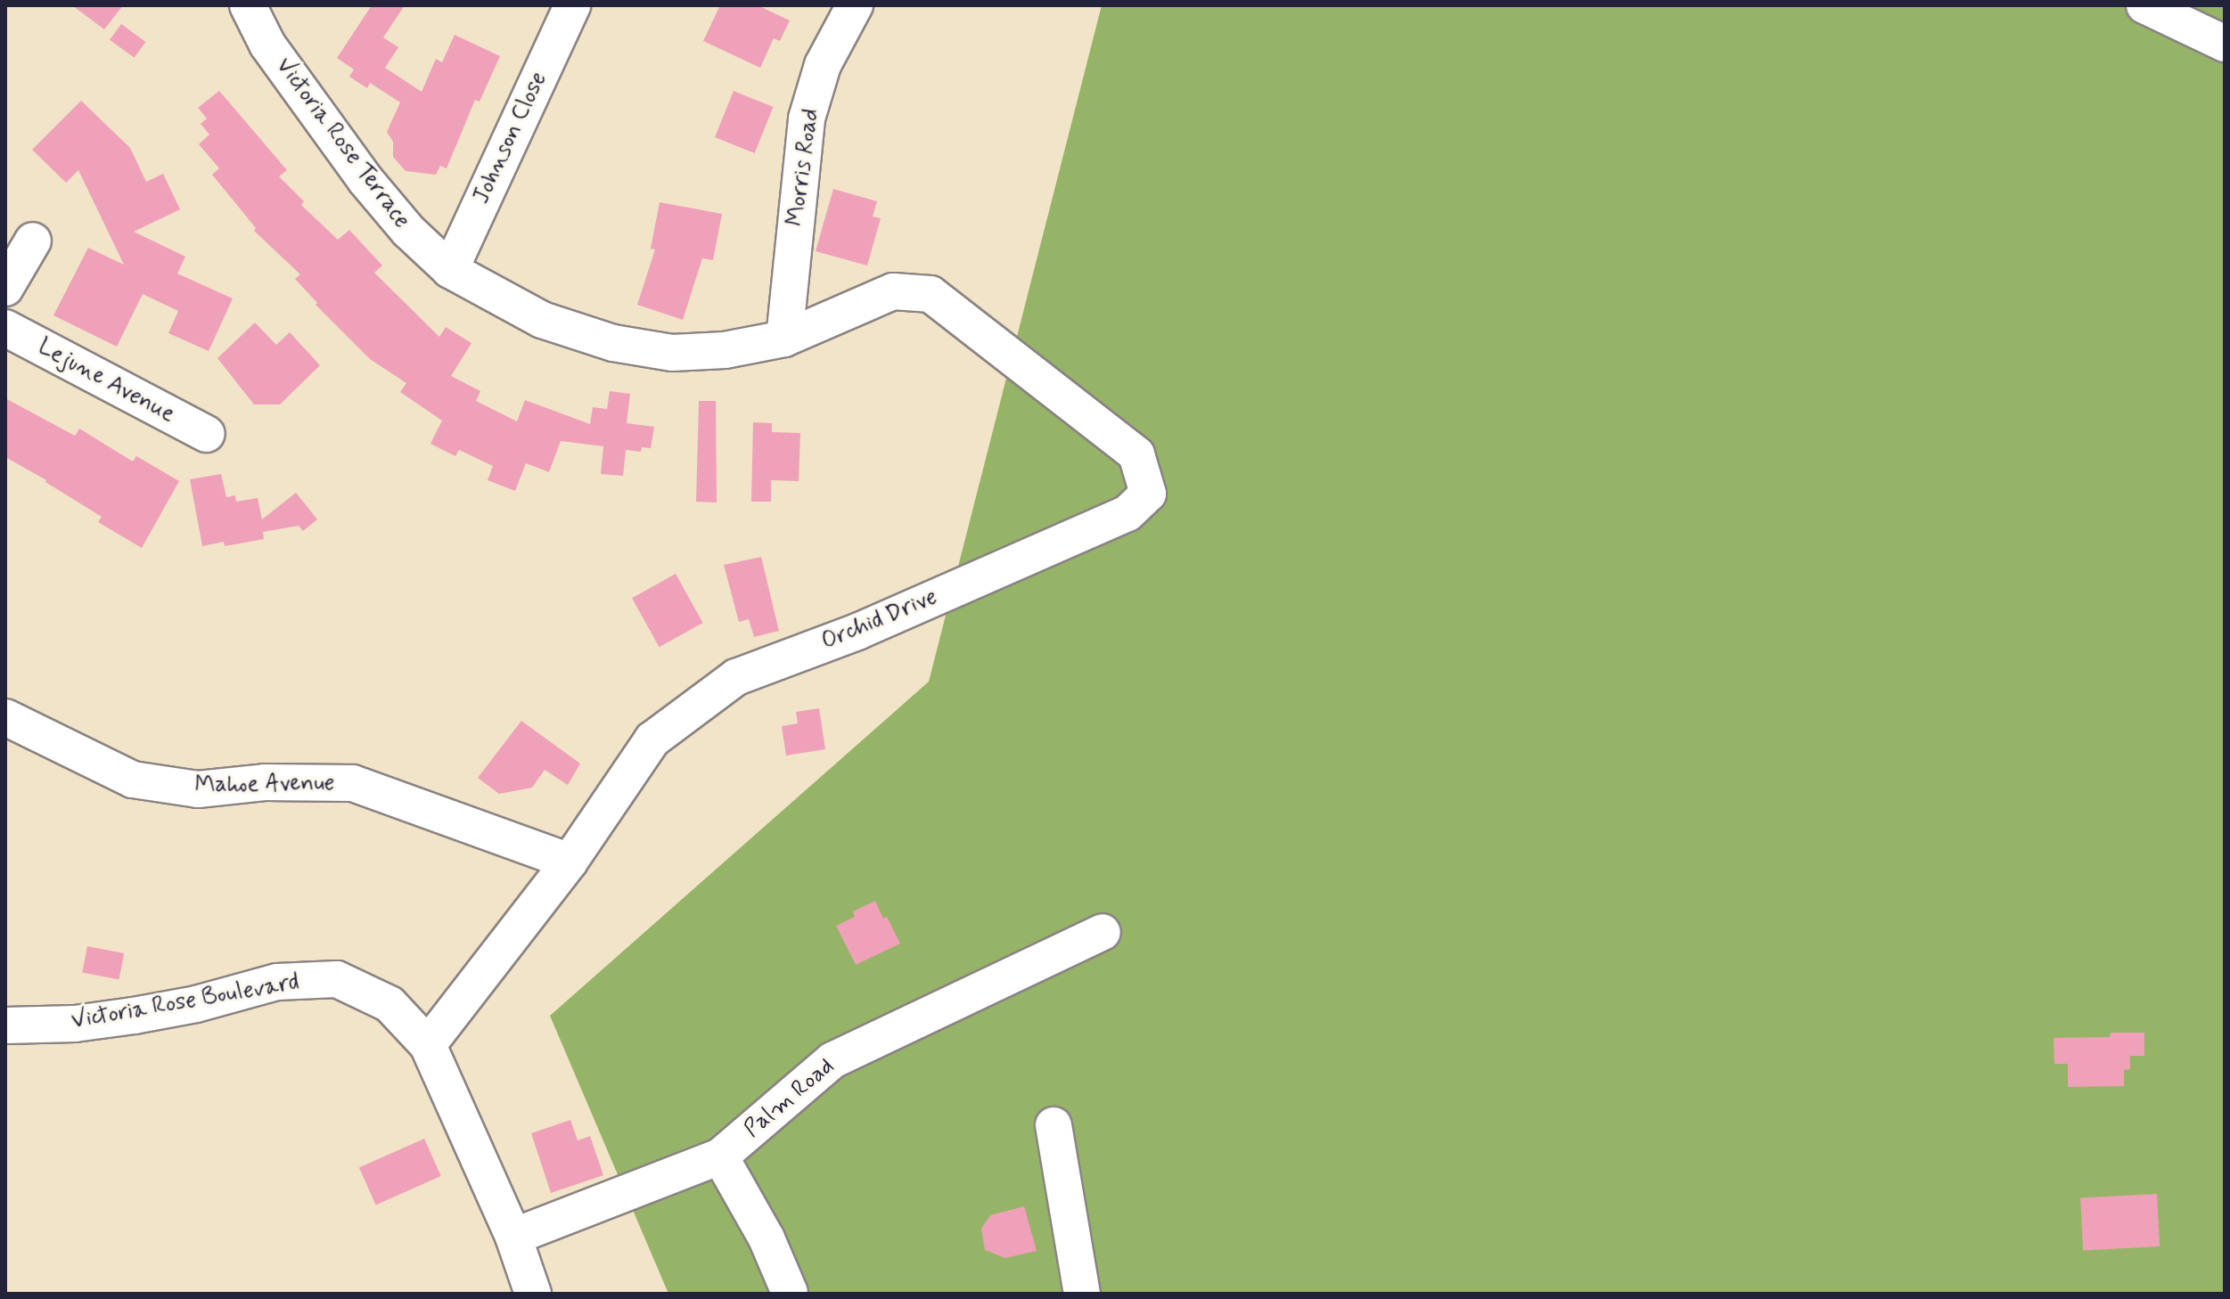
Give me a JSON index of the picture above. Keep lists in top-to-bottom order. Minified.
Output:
{"streets":{"street":["Johnson Close","Victoria Rose Terrace","Morris Road","Lejune Avenue","Orchid Drive","Mahoe Avenue","Victoria Rose Boulevard","Palm Road"]},"crossings":[["Johnson Close","Victoria Rose Terrace"],["Victoria Rose Terrace","Morris Road"],["Victoria Rose Terrace","Orchid Drive"],["Orchid Drive","Mahoe Avenue"],["Orchid Drive","Victoria Rose Boulevard"],["Victoria Rose Boulevard","Palm Road"]]}
